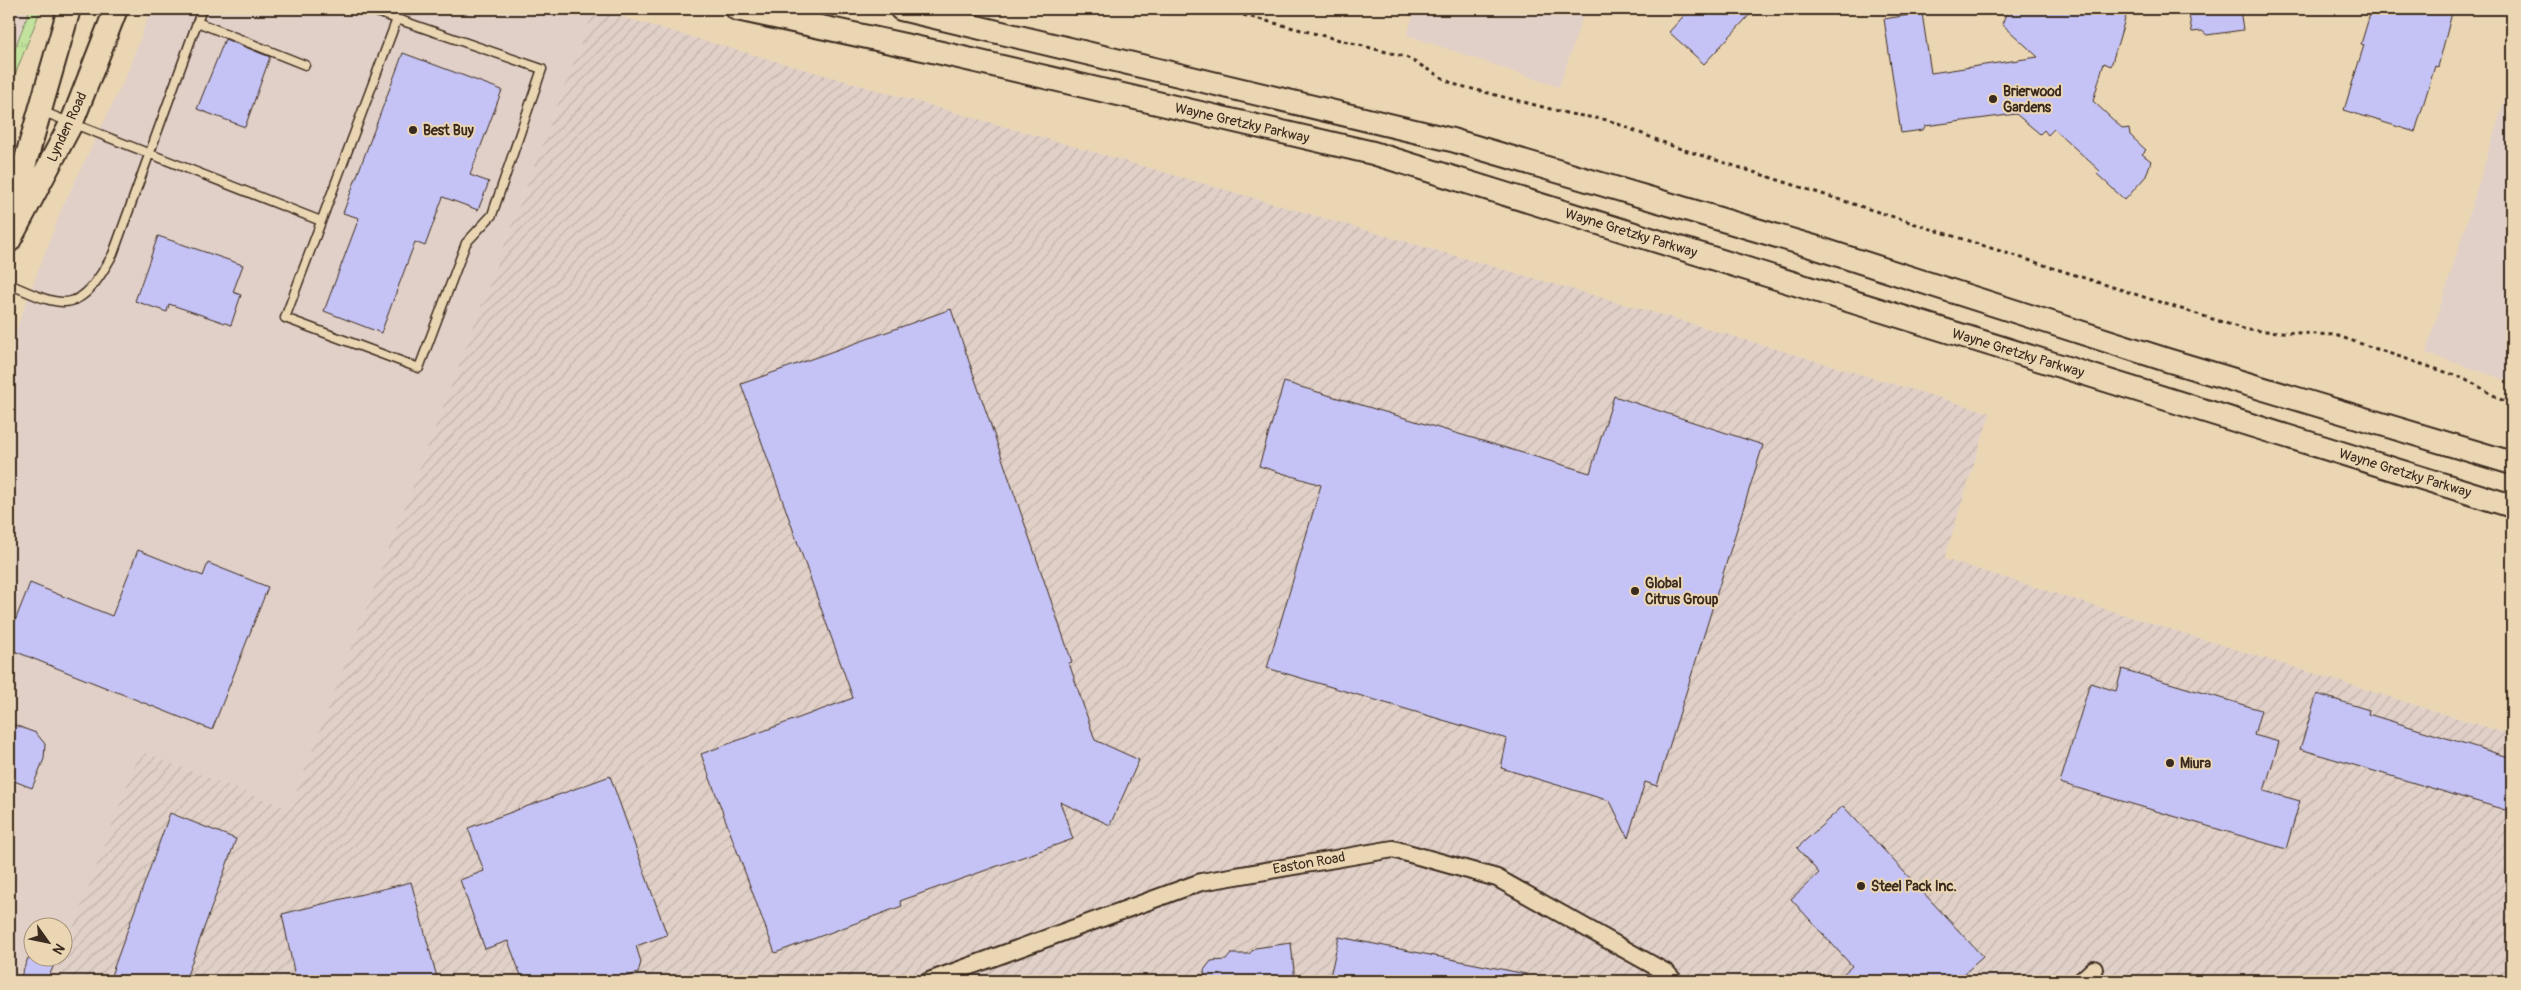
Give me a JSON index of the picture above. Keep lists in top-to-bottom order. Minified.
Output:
{"streets":{"main road":["Wayne Gretzky Parkway","Lynden Road"],"street":["Easton Road"]},"places":["Brierwood Gardens","Best Buy","Global Citrus Group","Miura","Steel Pack Inc."],"north":"bottom right"}
